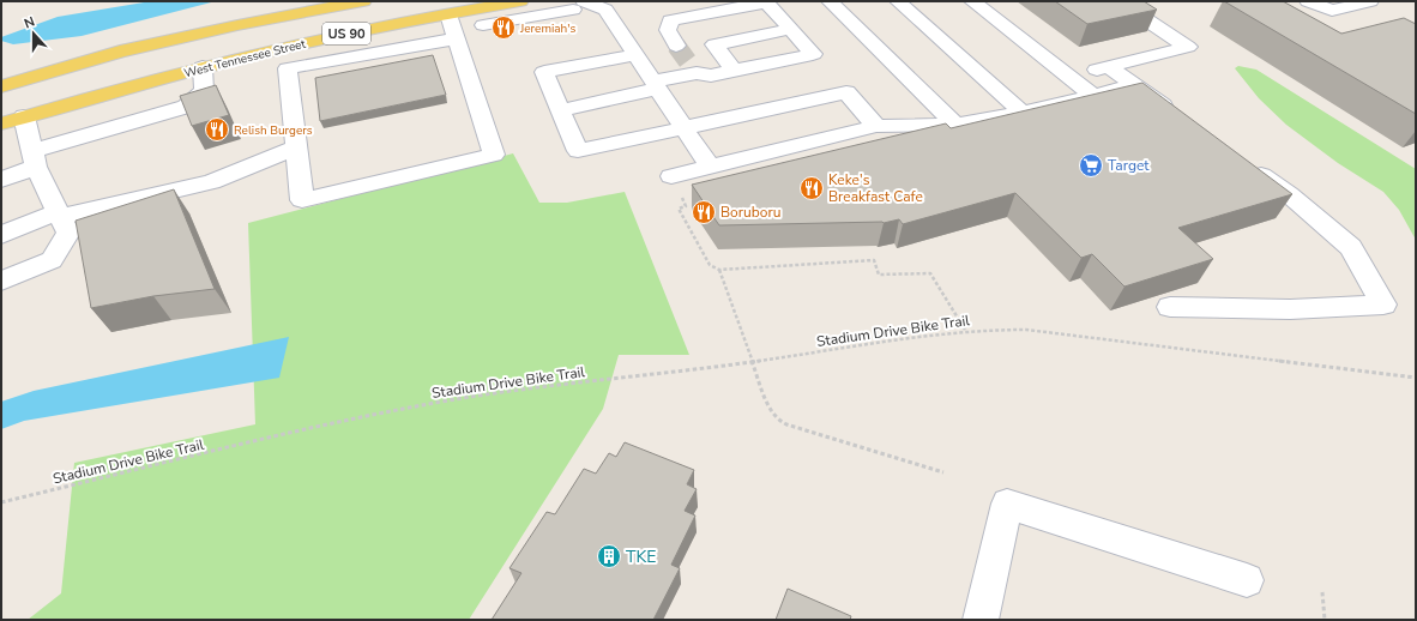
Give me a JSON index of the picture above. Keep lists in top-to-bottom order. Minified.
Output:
{"streets":{"main road":["US 90","West Tennessee Street"],"path":["Stadium Drive Bike Trail"]},"places":{"restaurant":["Jeremiah's","Relish Burgers","Keke's Breakfast Cafe","Boruboru"],"supermarket":["Target"],"building":["TKE"]},"north":"top"}
